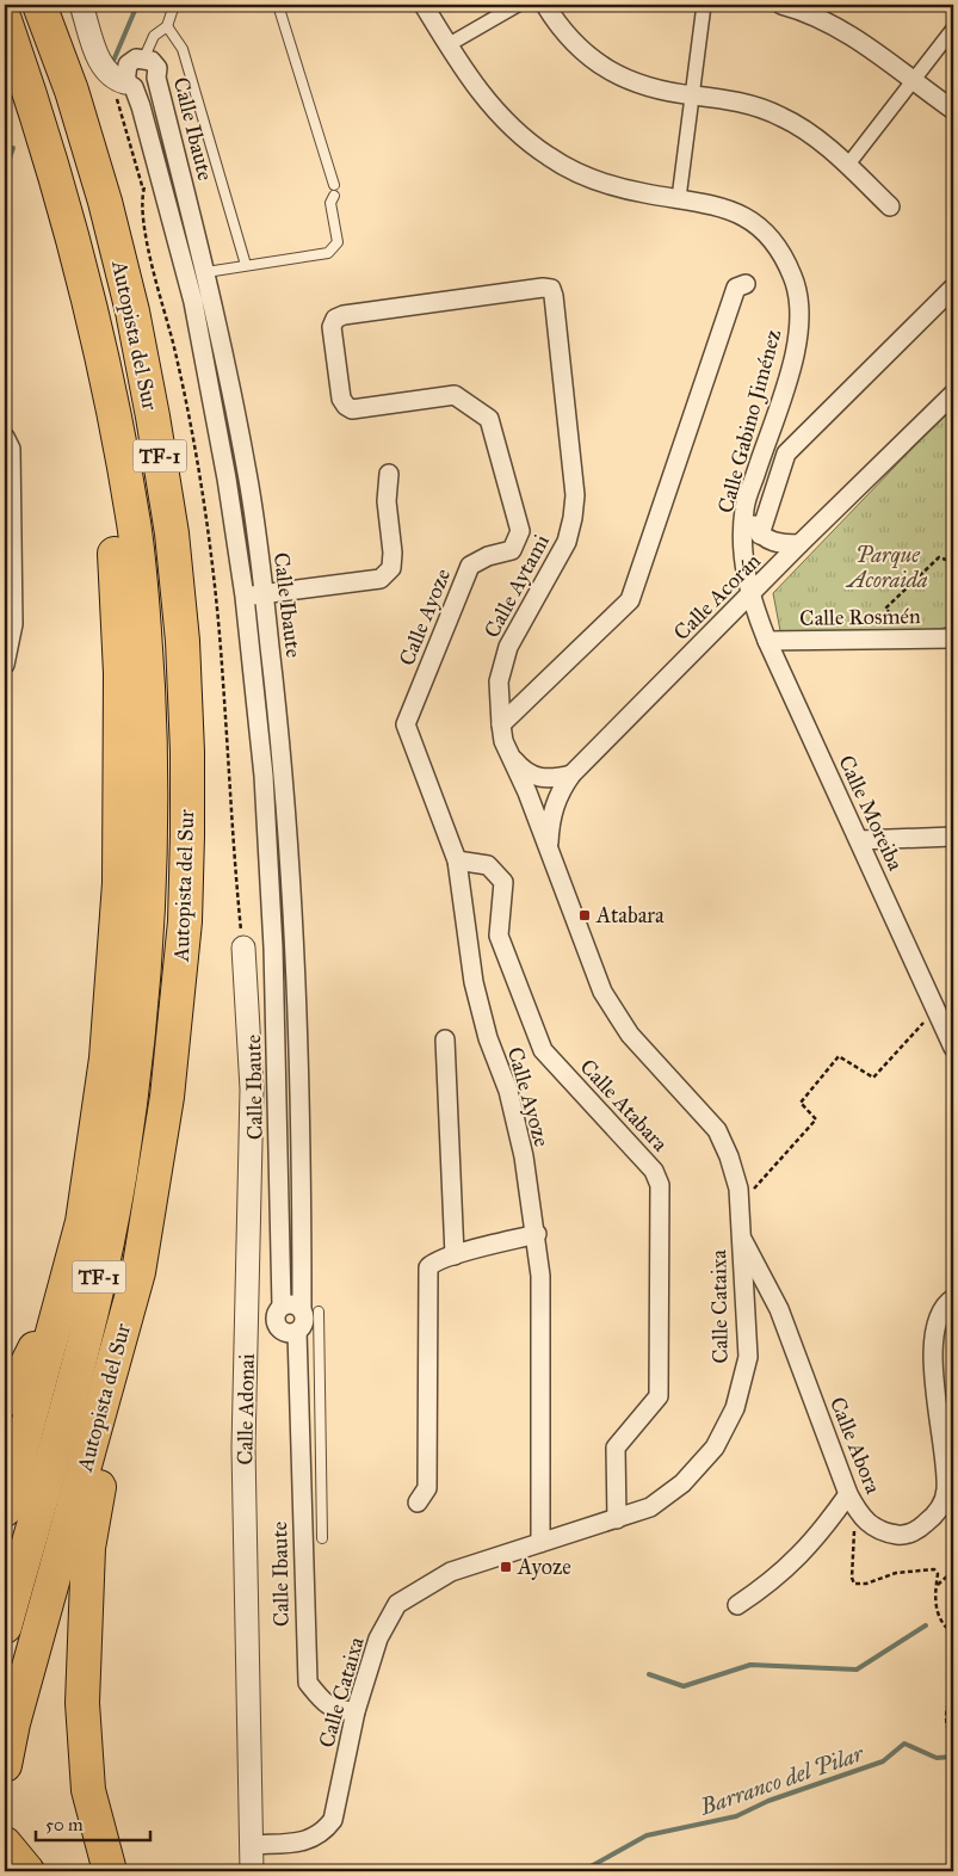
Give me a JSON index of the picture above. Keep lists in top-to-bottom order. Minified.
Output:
{"streets":{"highway":["Autopista del Sur","TF-1"],"street":["Calle Ibaute","Calle Gabino Jiménez","Calle Aytami","Calle Acorán","Calle Ayoze","Calle Rosmén","Calle Moreiba","Calle Atabara","Calle Cataixa","Calle Adonai","Calle Abora"]},"crossings":[["Calle Ibaute","Calle Cataixa"],["Calle Gabino Jiménez","Calle Acorán"],["Calle Gabino Jiménez","Calle Moreiba"],["Calle Aytami","Calle Ayoze"],["Calle Aytami","Calle Cataixa"],["Calle Acorán","Calle Moreiba"],["Calle Acorán","Calle Cataixa"],["Calle Ayoze","Calle Atabara"],["Calle Ayoze","Calle Cataixa"],["Calle Rosmén","Calle Moreiba"],["Calle Atabara","Calle Cataixa"],["Calle Cataixa","Calle Adonai"],["Calle Cataixa","Calle Abora"]],"water":["Barranco del Pilar"],"parks":["Parque Acoraida"],"places":{"transit":["Atabara","Ayoze"]},"scale_bar":"50 m"}
